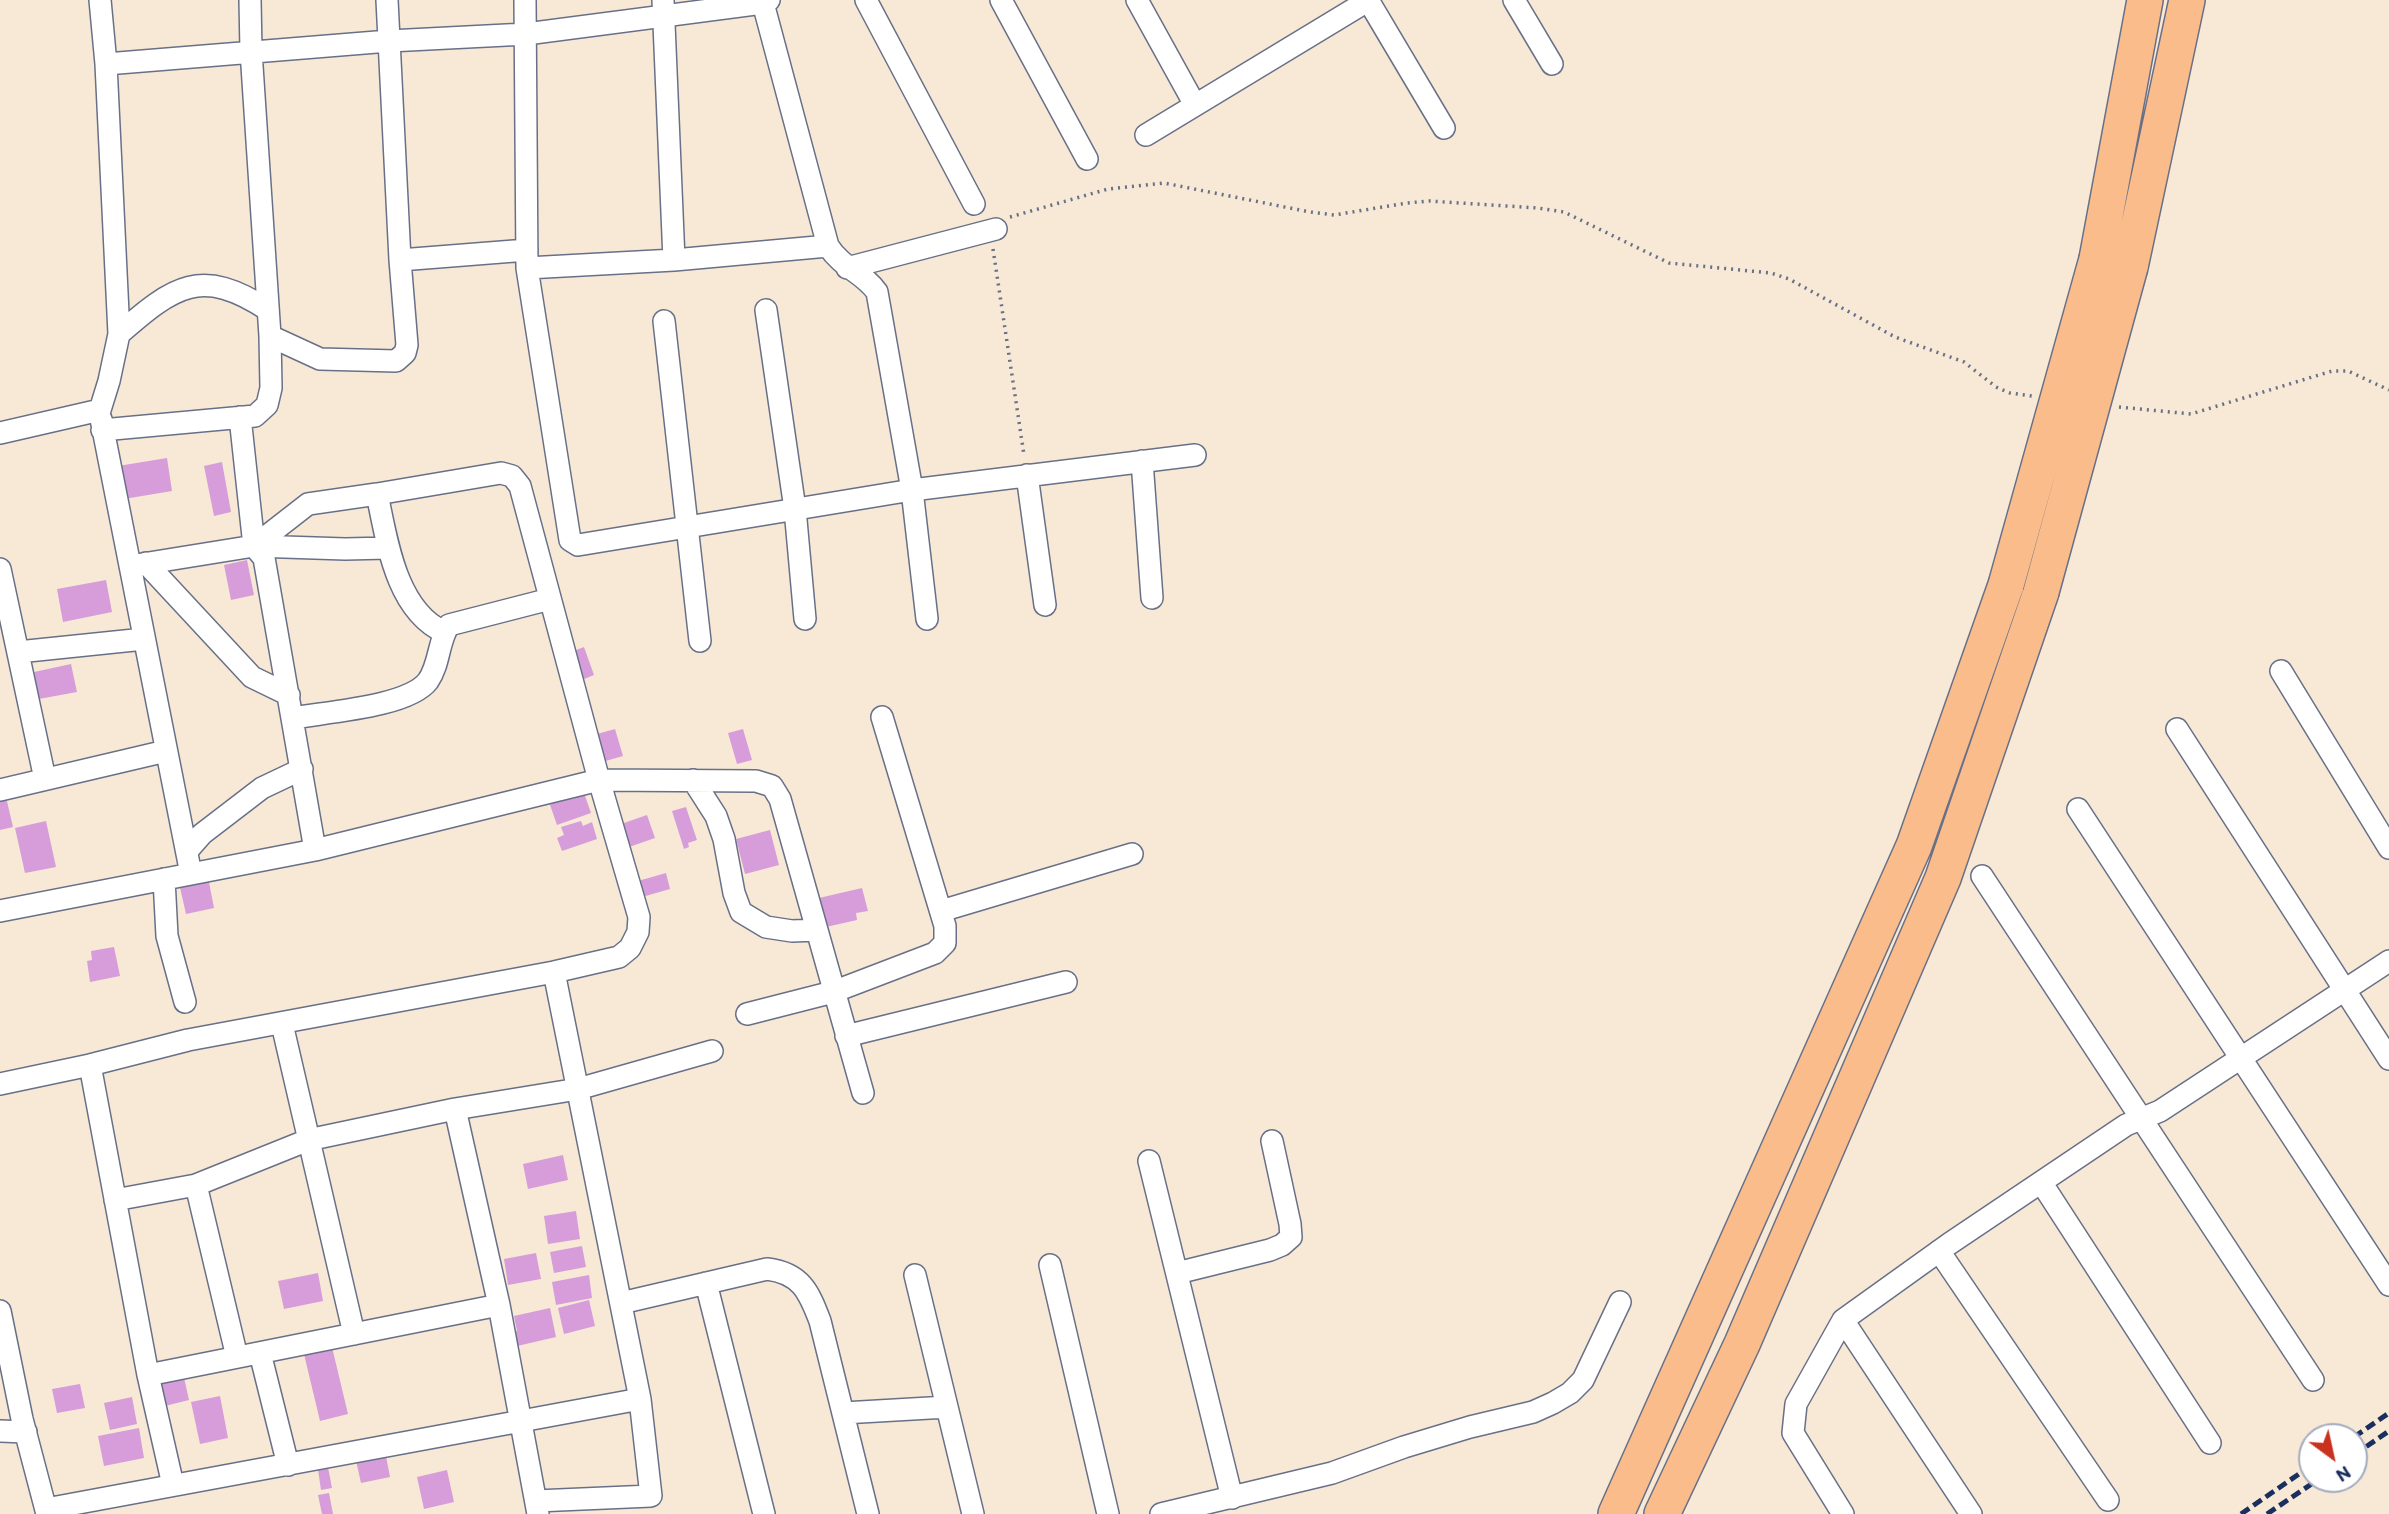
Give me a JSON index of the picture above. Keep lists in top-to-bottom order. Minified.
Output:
{"north":"bottom right"}
